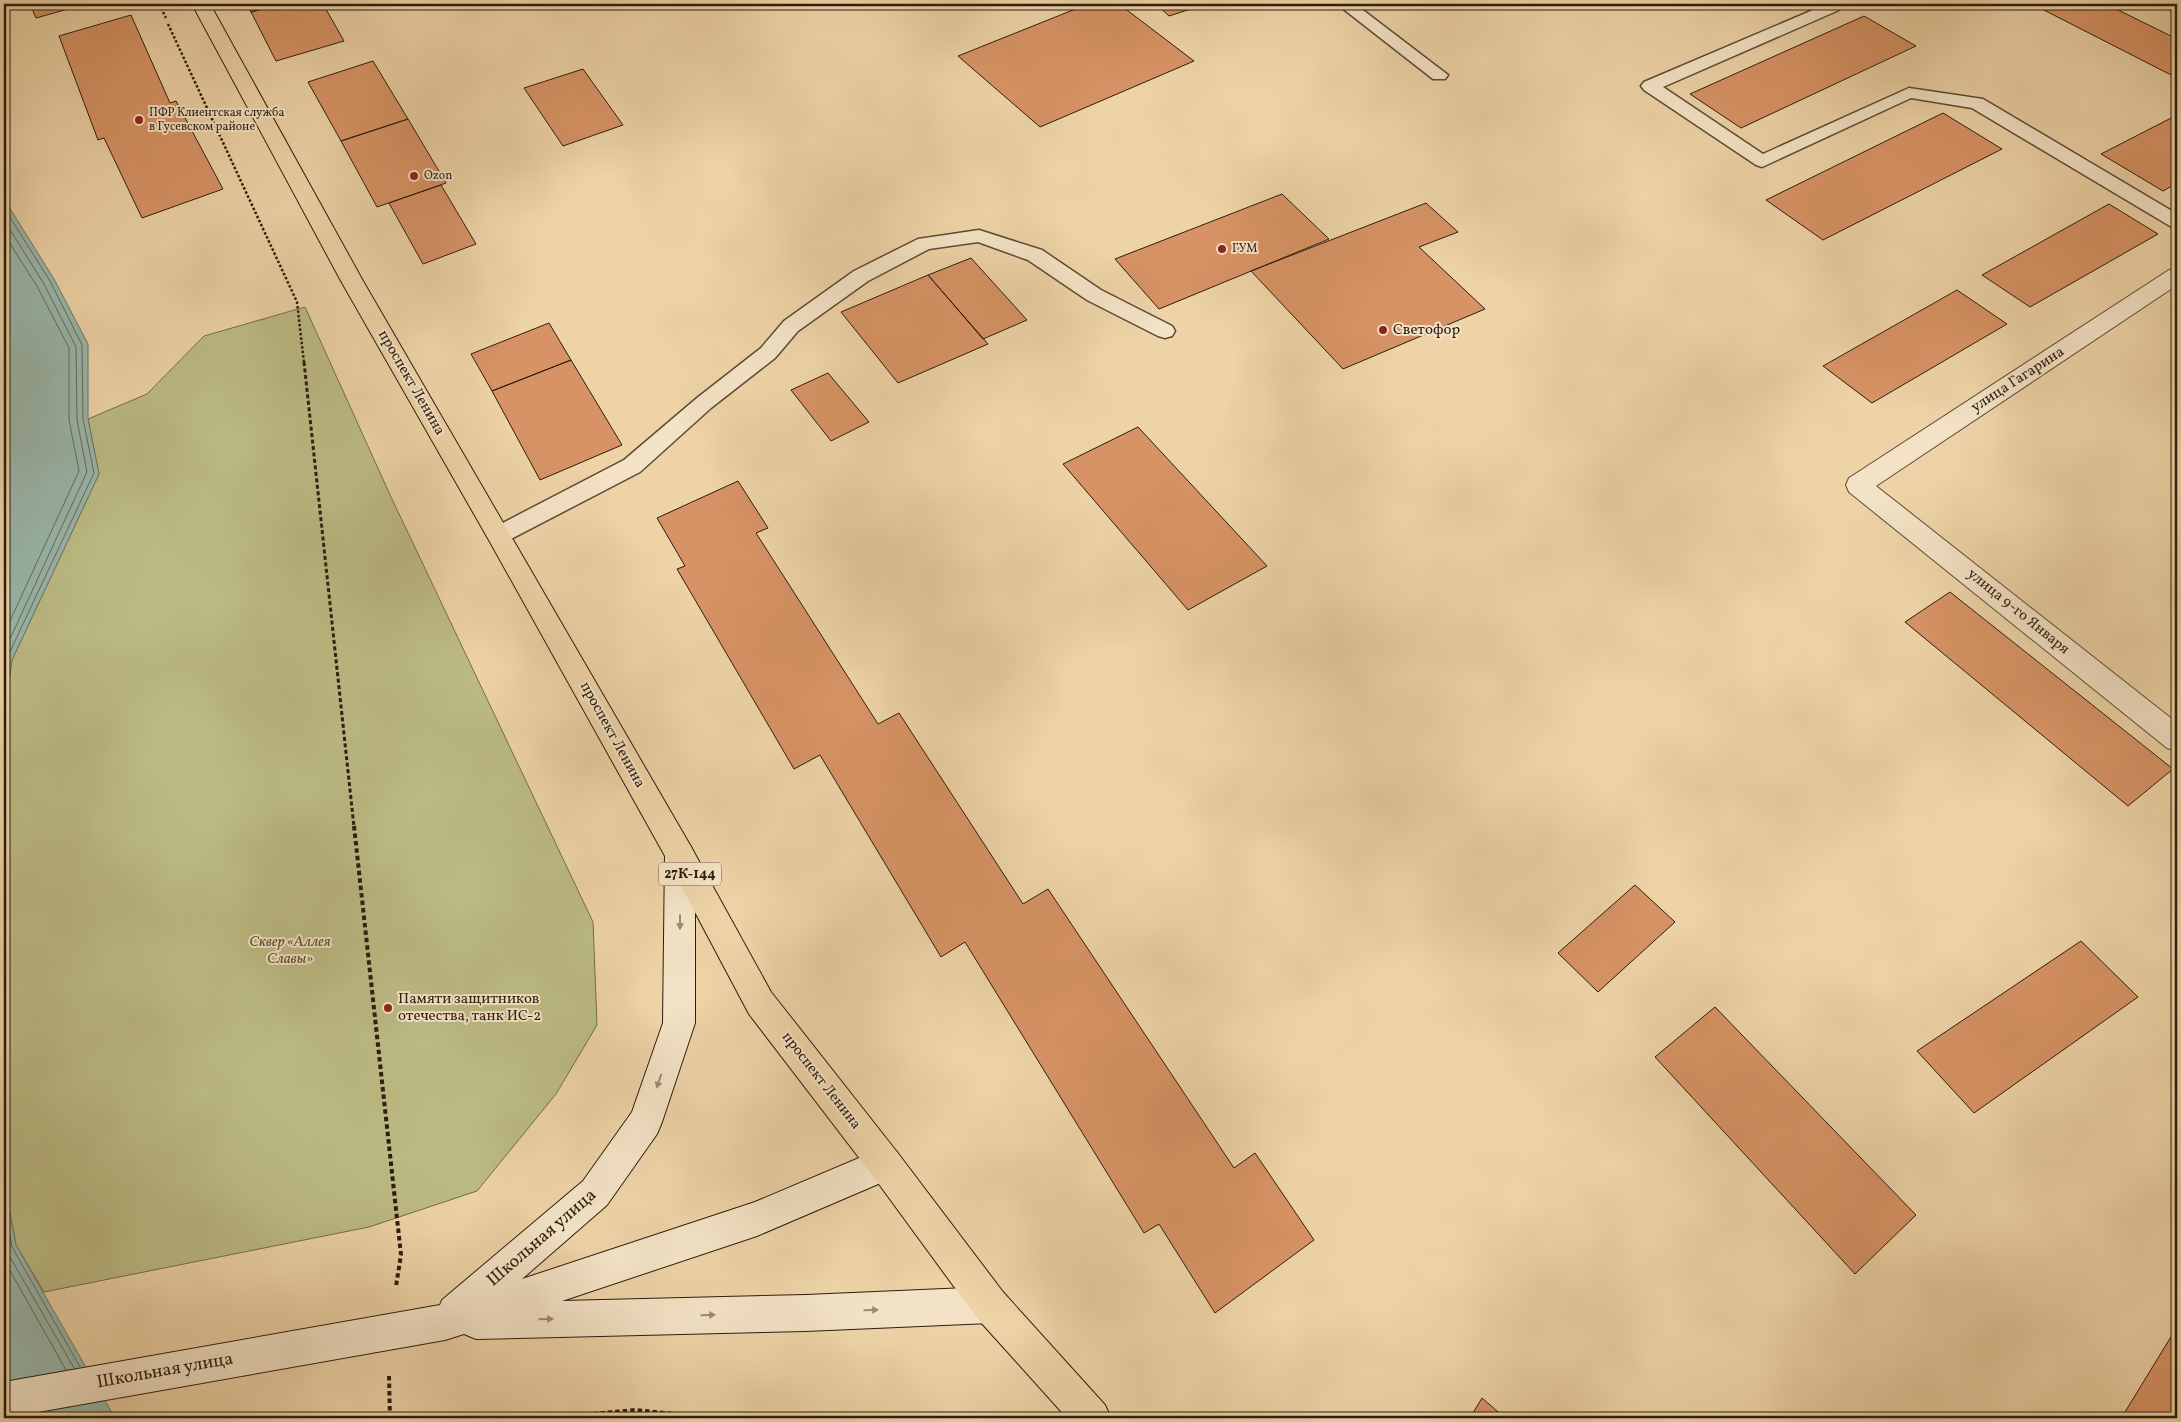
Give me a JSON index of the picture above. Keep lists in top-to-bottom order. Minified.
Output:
{"streets":{"main road":["улица Гагарина","проспект Ленина","улица 9-го Января","27К-144","Школьная улица"]},"crossings":[["улица Гагарина","улица 9-го Января"],["проспект Ленина","Школьная улица"]],"parks":["Сквер «Аллея Славы»"],"places":["ПФР Клиентская служба в Гусевском районе","Ozon","ГУМ","Светофор","Памяти защитников отечества, танк ИС-2"]}
